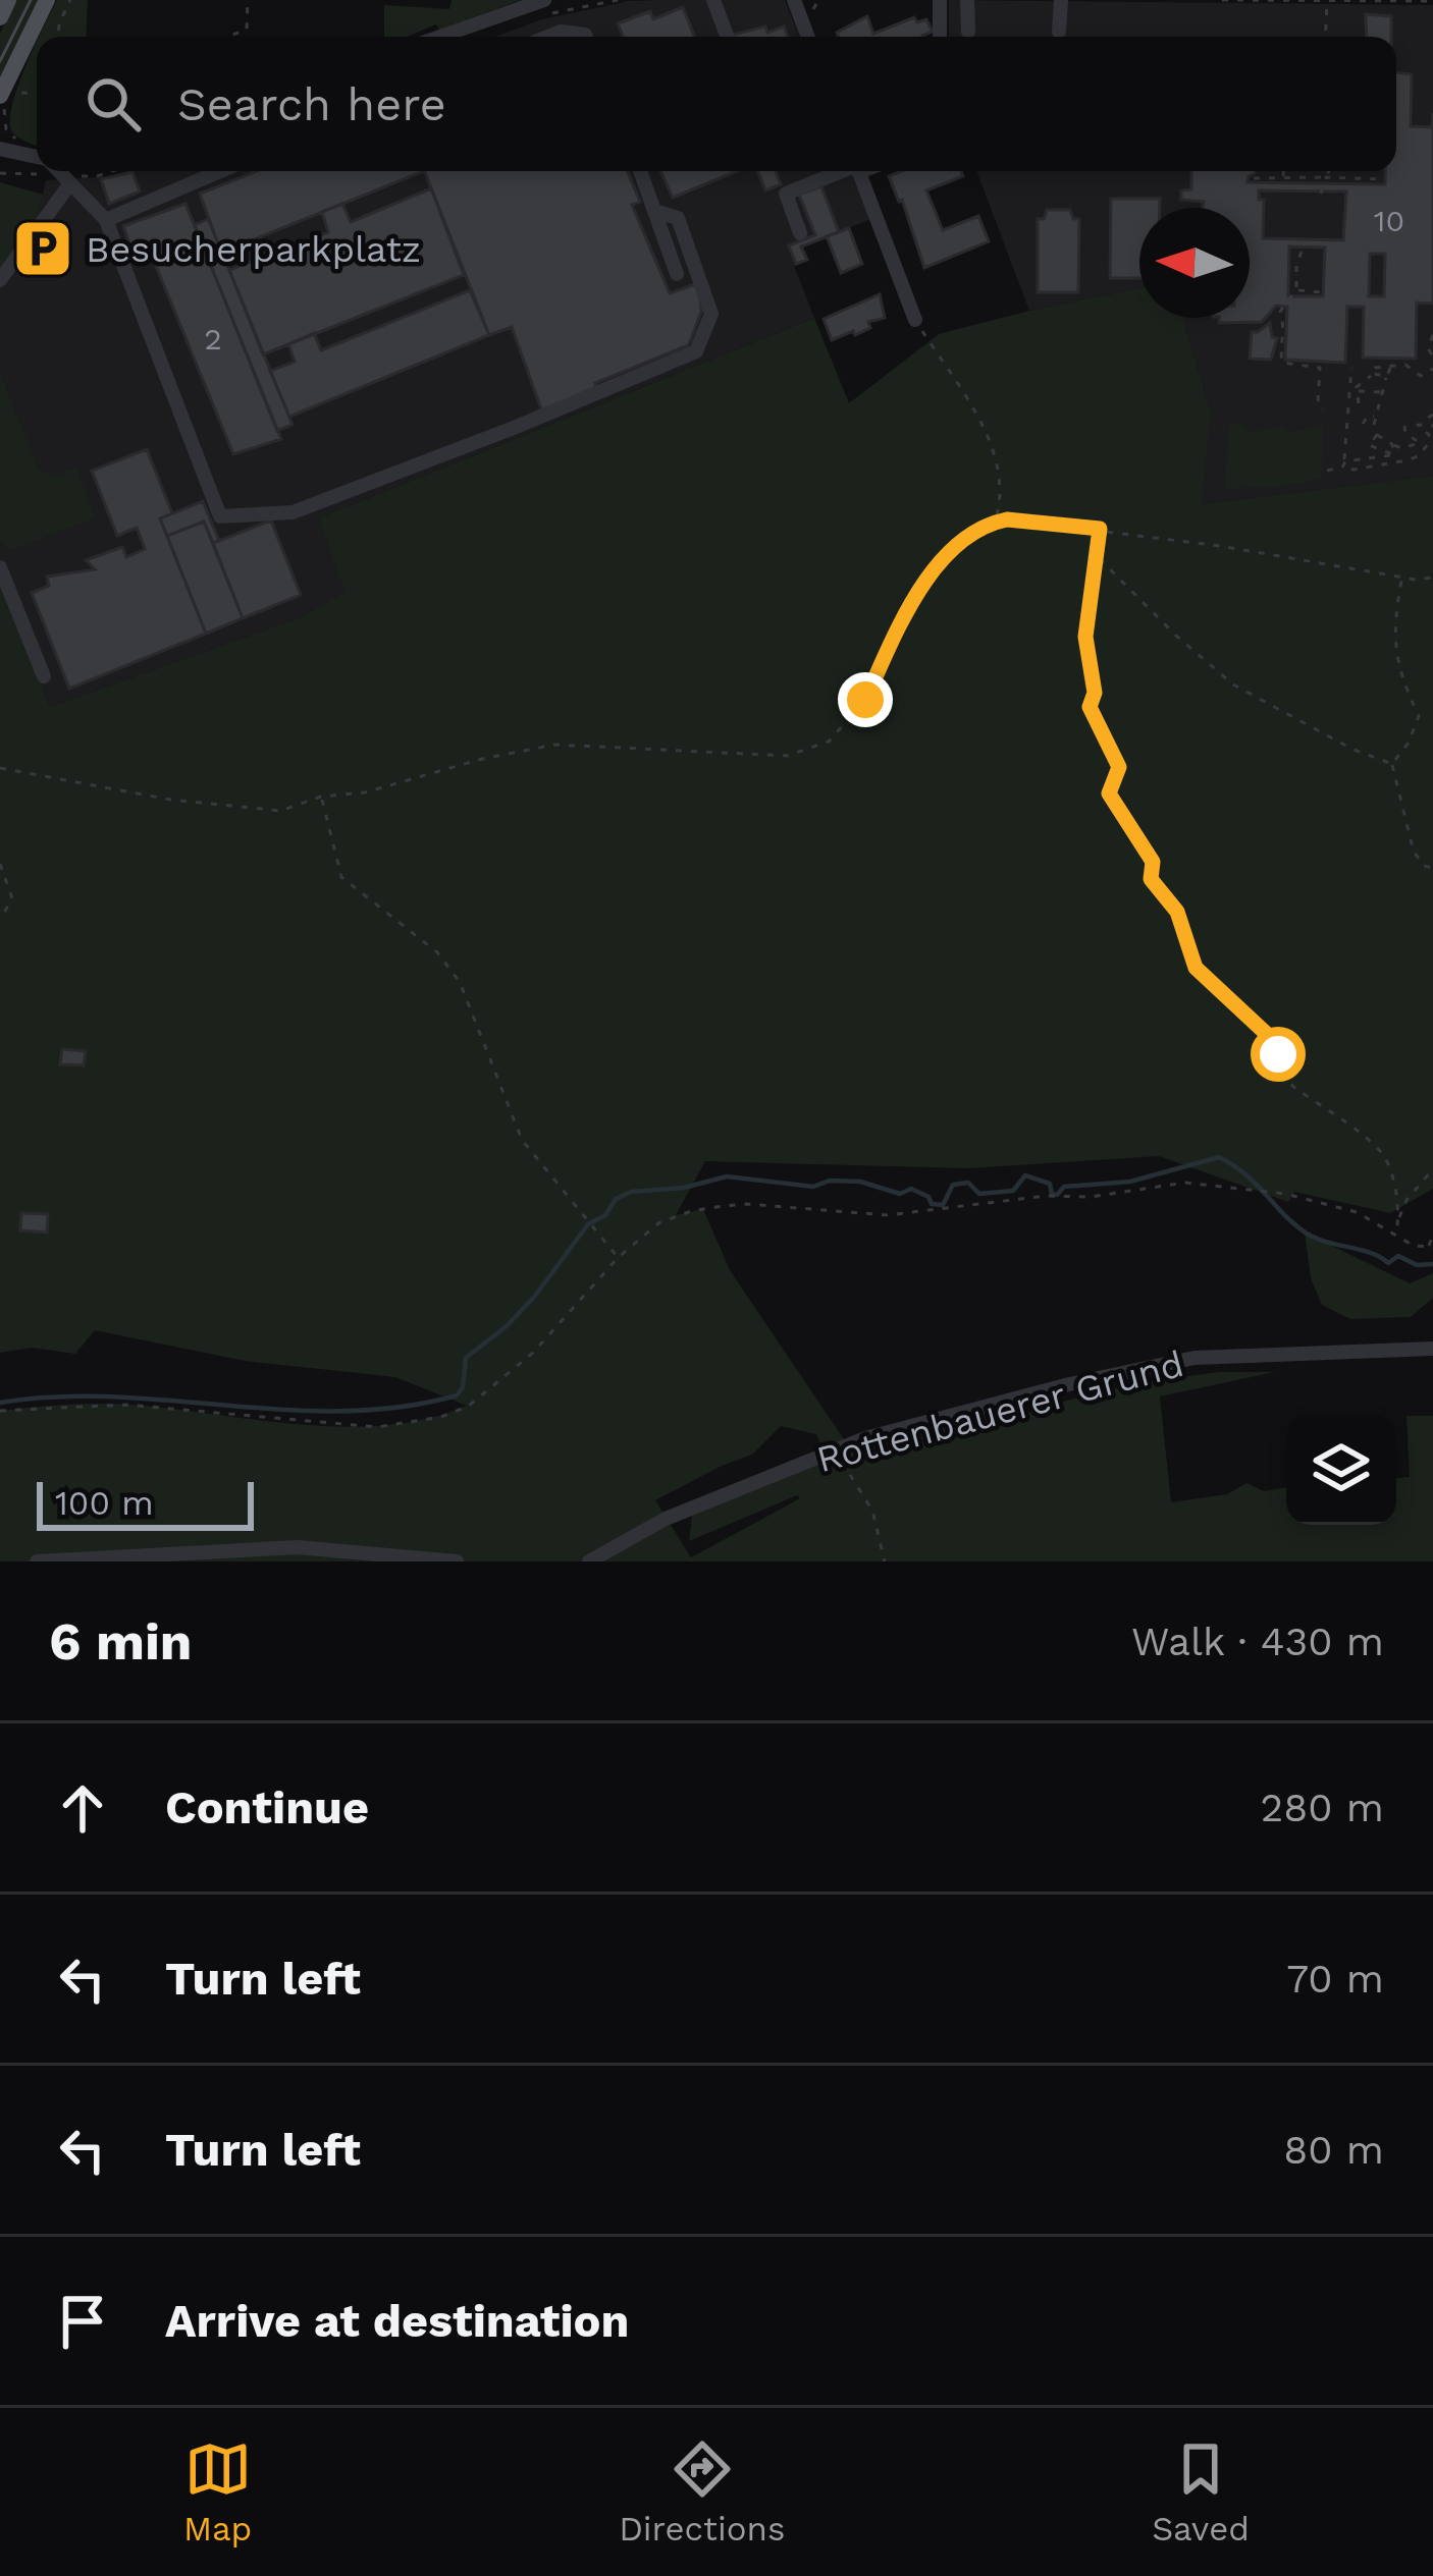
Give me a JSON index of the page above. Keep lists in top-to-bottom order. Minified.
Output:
{"streets":{"street":["Rottenbauerer Grund"]},"places":{"parking":["Besucherparkplatz"]},"house_numbers":["10","2"],"scale_bar":"100 m","north":"left","page":{"search":"Search here","scale":"100 m","heading":["6 min","Walk · 430 m"],"list":[["Continue","280 m"],["Turn left","70 m"],["Turn left","80 m"],"Arrive at destination"],"nav":["Map","Directions","Saved"]}}
